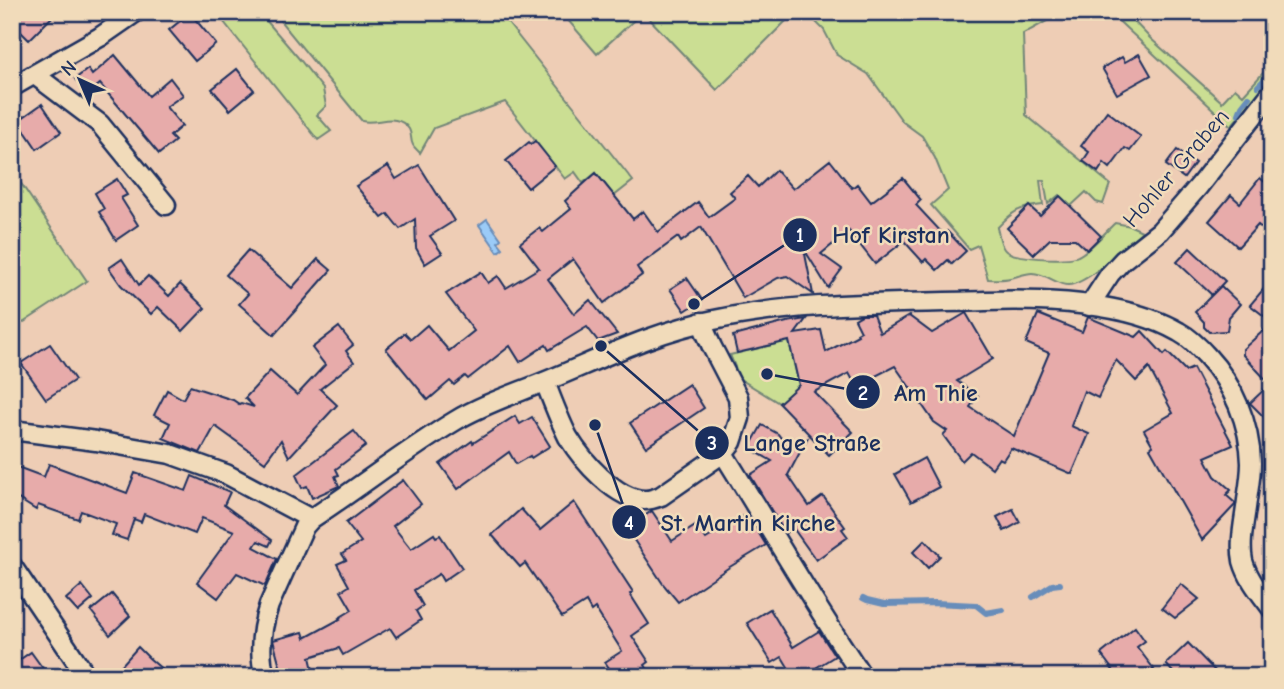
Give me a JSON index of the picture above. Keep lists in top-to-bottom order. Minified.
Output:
{"streets":{"street":["Hohler Graben"]},"places":["Hof Kirstan","Lange Straße","Am Thie","St. Martin Kirche"],"north":"top left"}
